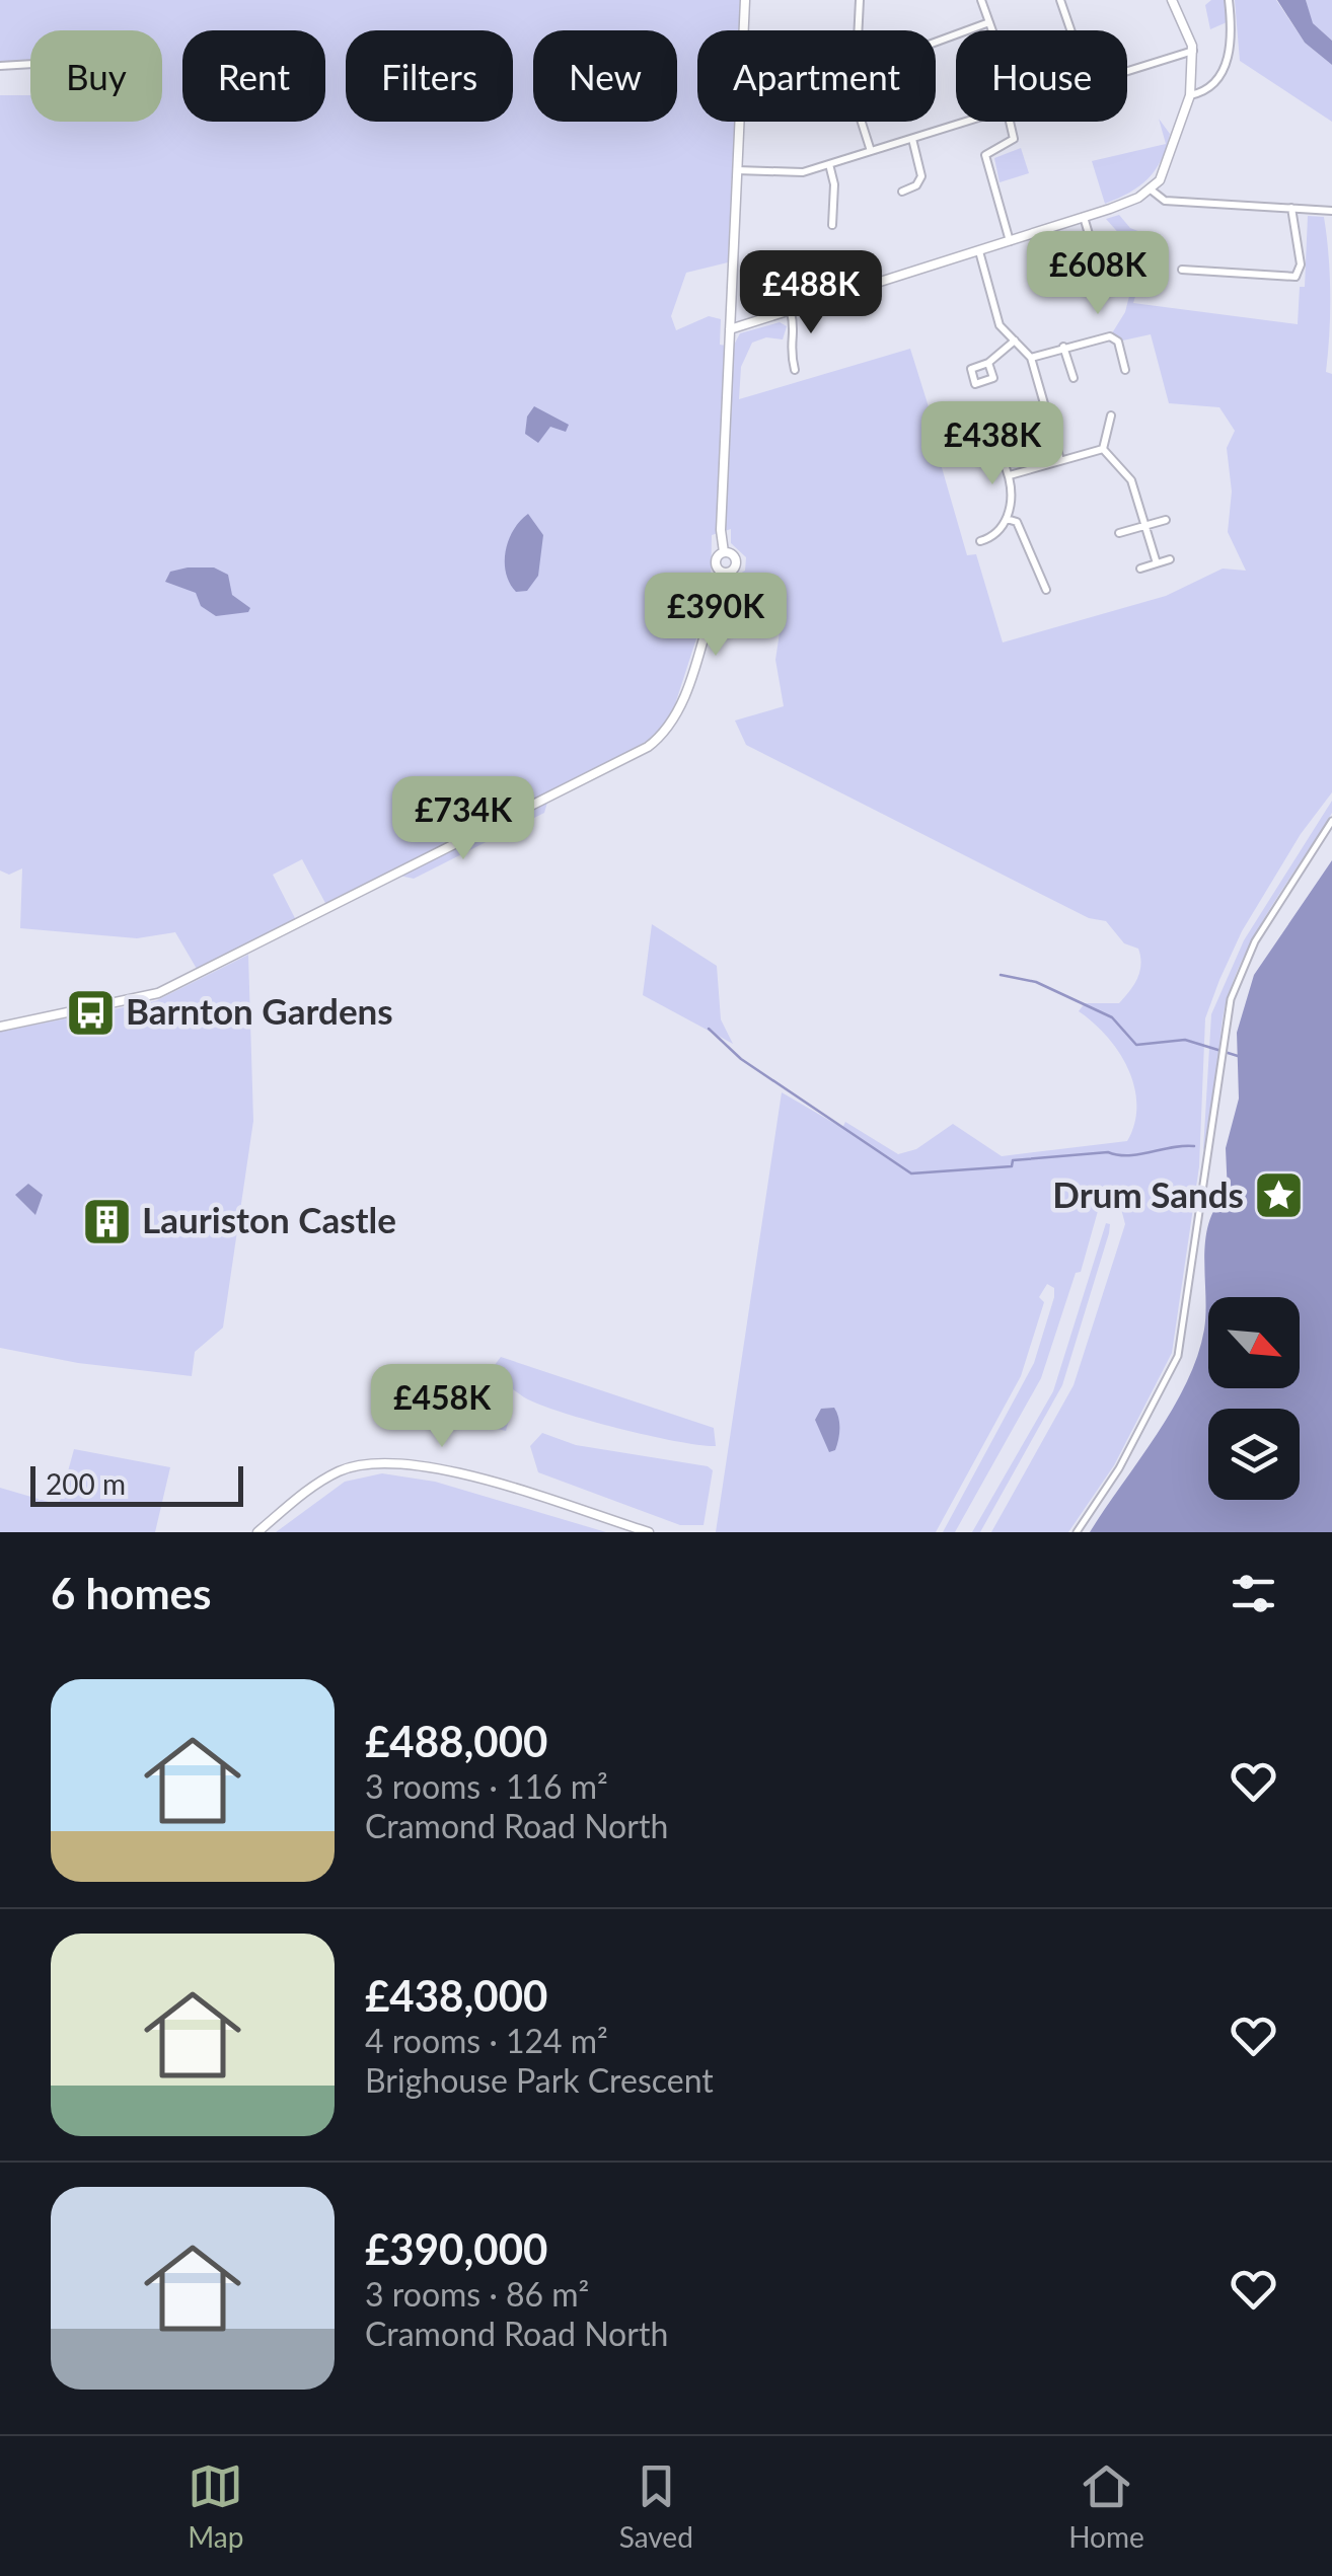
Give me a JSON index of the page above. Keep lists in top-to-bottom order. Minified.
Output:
{"places":{"bus stop":["Barnton Gardens"],"place":["Drum Sands"],"building":["Lauriston Castle"]},"scale_bar":"200 m","north":"bottom right","page":{"chip":["Buy","Rent","Filters","New","Apartment","House"],"price":["£608K","£488K","£438K","£390K","£734K","£458K"],"scale":"200 m","heading":"6 homes","list":[{"name":"£488,000","note":"3 rooms · 116 m² · Cramond Road North"},{"name":"£438,000","note":"4 rooms · 124 m² · Brighouse Park Crescent"},{"name":"£390,000","note":"3 rooms · 86 m² · Cramond Road North"}],"tabs":["Map","Saved","Home"]}}
